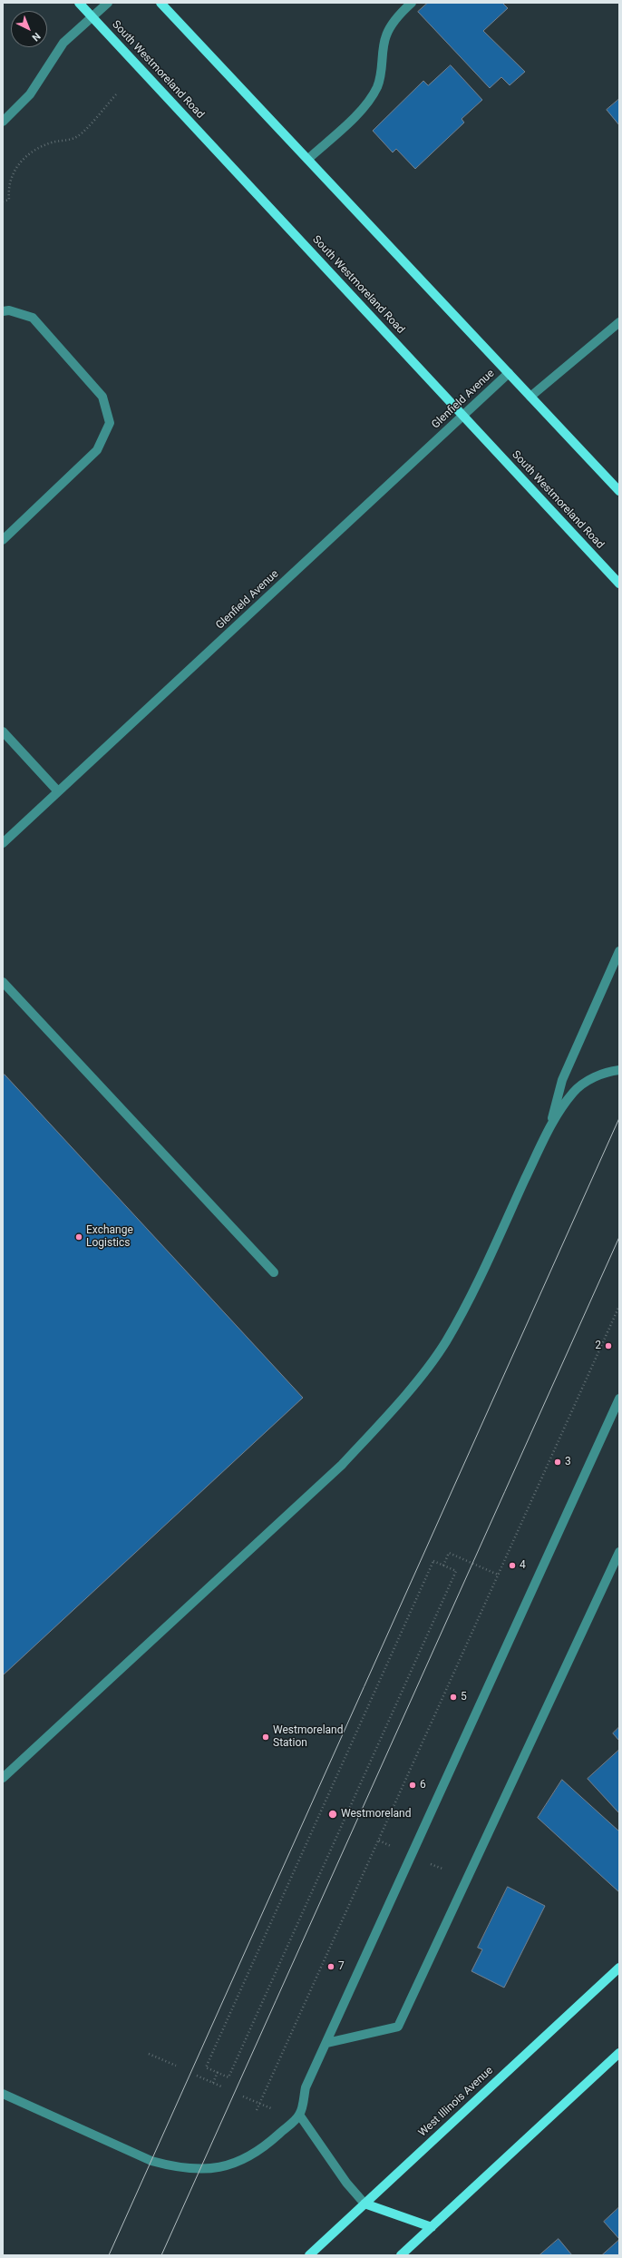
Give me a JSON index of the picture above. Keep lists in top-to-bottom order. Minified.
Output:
{"streets":{"main road":["South Westmoreland Road","West Illinois Avenue"],"street":["Glenfield Avenue"]},"crossings":[["South Westmoreland Road","Glenfield Avenue"]],"places":["Exchange Logistics","2","3","4","5","Westmoreland Station","6","Westmoreland","7"],"north":"bottom right"}
